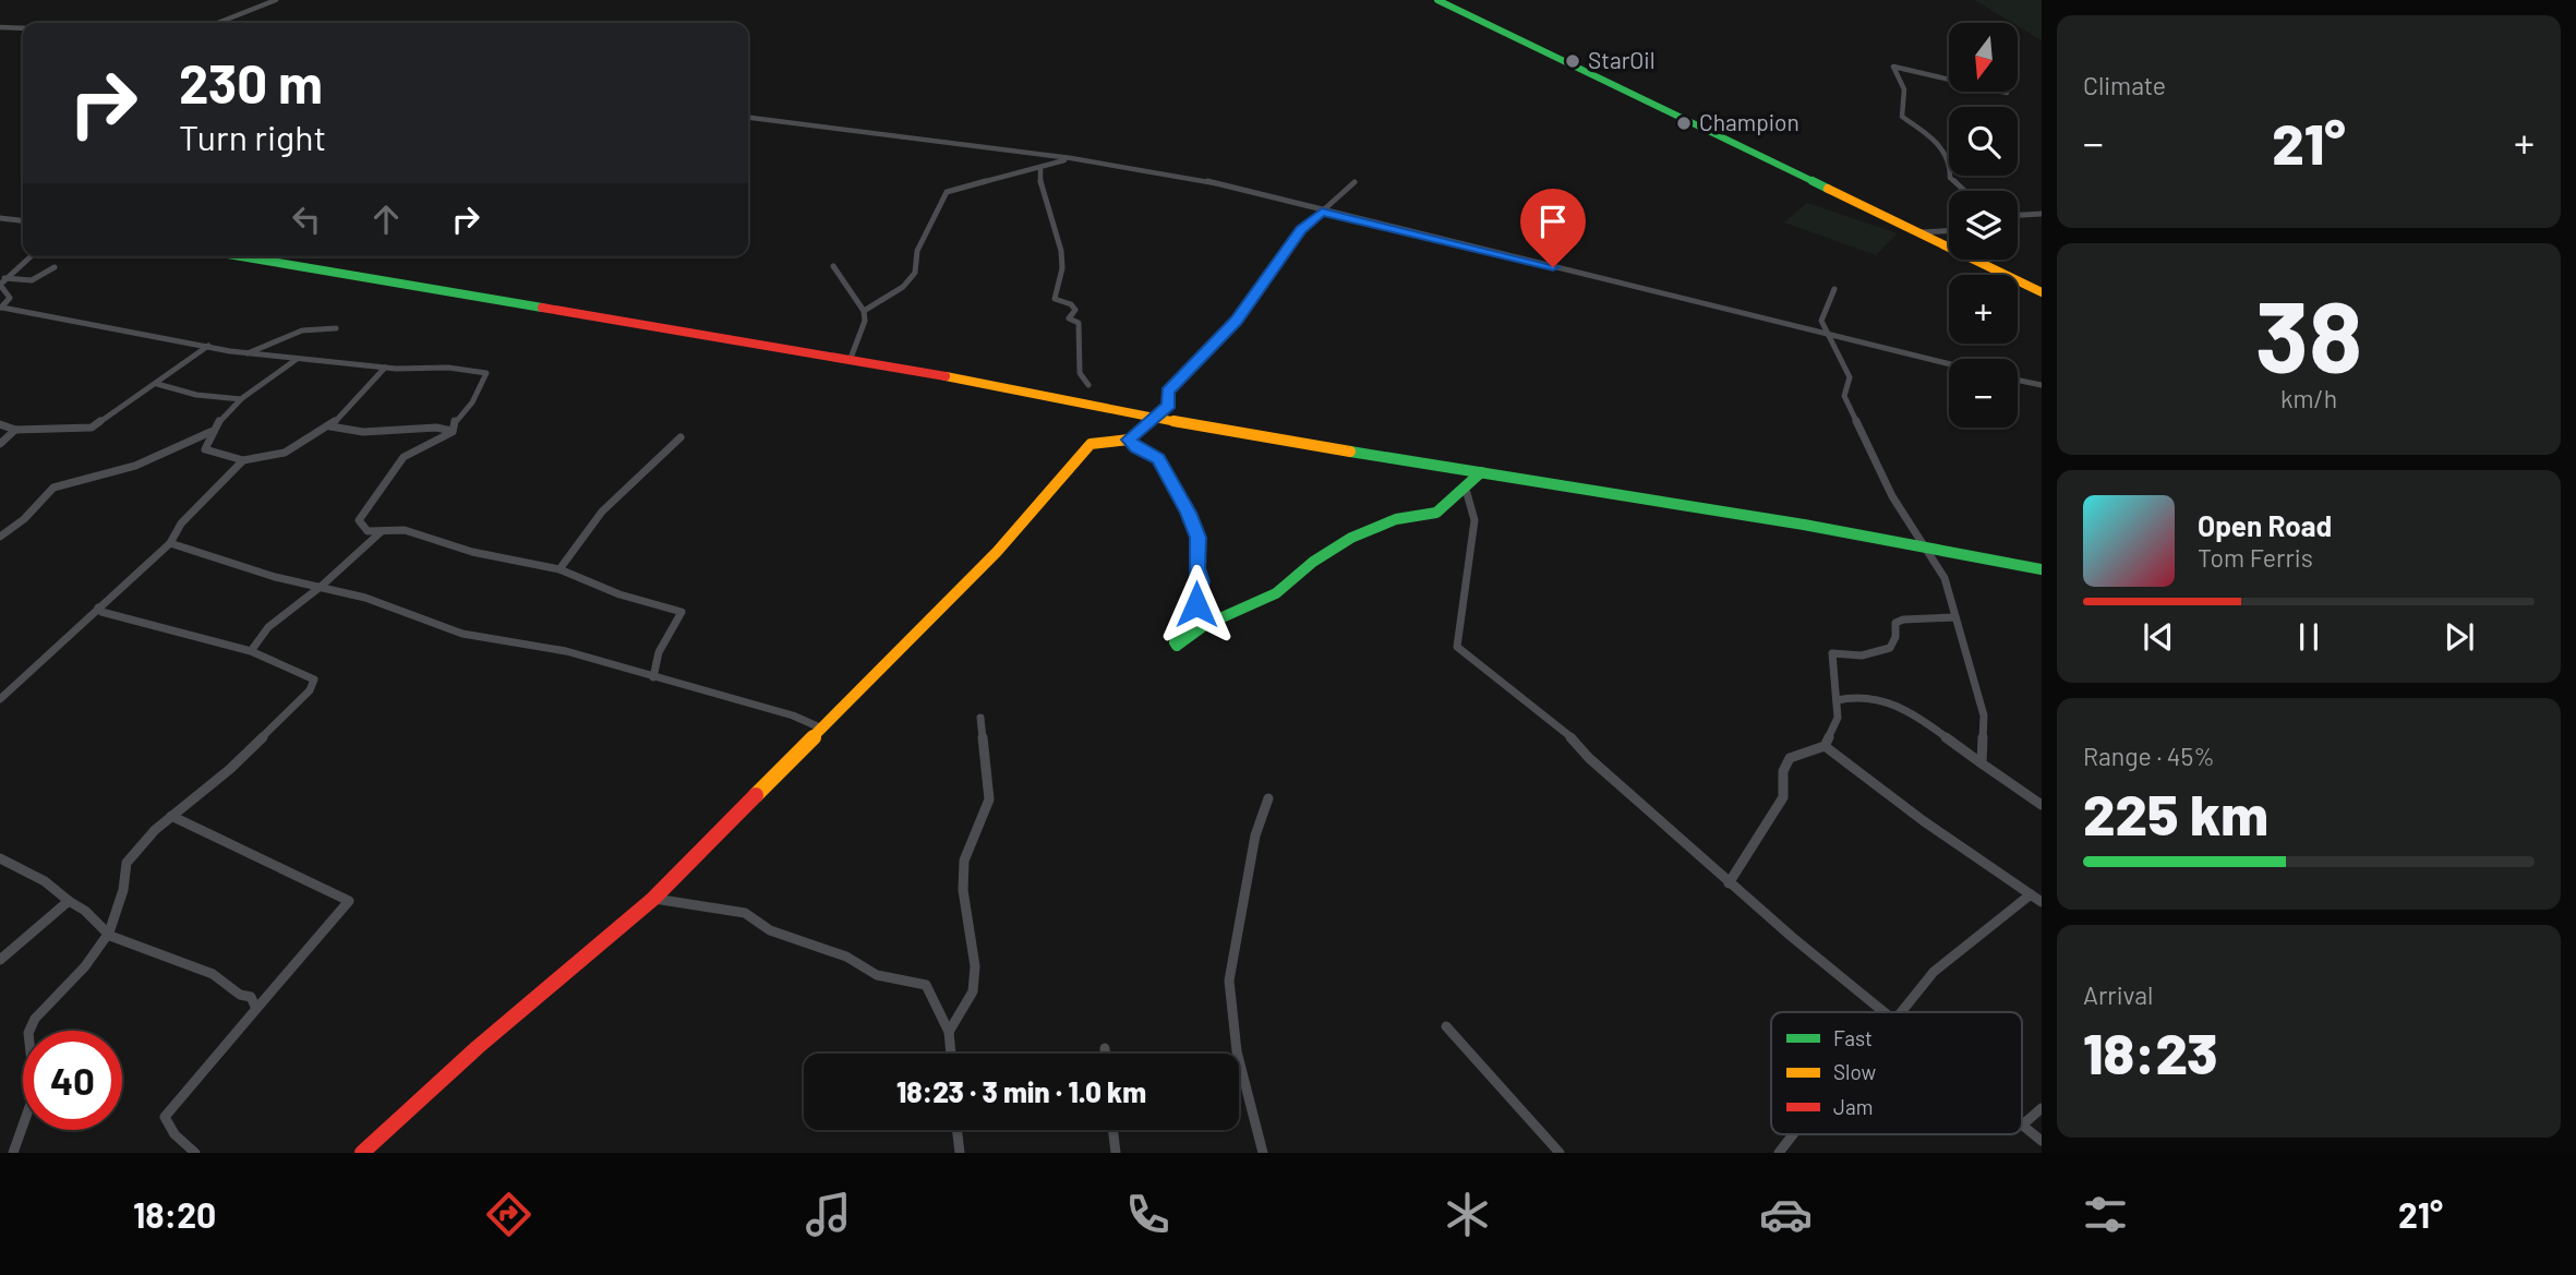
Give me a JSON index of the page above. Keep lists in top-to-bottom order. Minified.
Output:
{"places":["StarOil","Champion"],"legend":["Fast","Slow","Jam"],"north":"bottom","page":{"tile":["Climate",["38","km/h"],["Range · 45%","225 km"],["Arrival","18:23"]],"map_buttons":["+","−"],"turn":["230 m","Turn right"],"heat":["−","21°","+"],"song":["Open Road","Tom Ferris"],"limit":"40","trip":"18:23 · 3 min · 1.0 km","tabs":["18:20","21°"]}}
